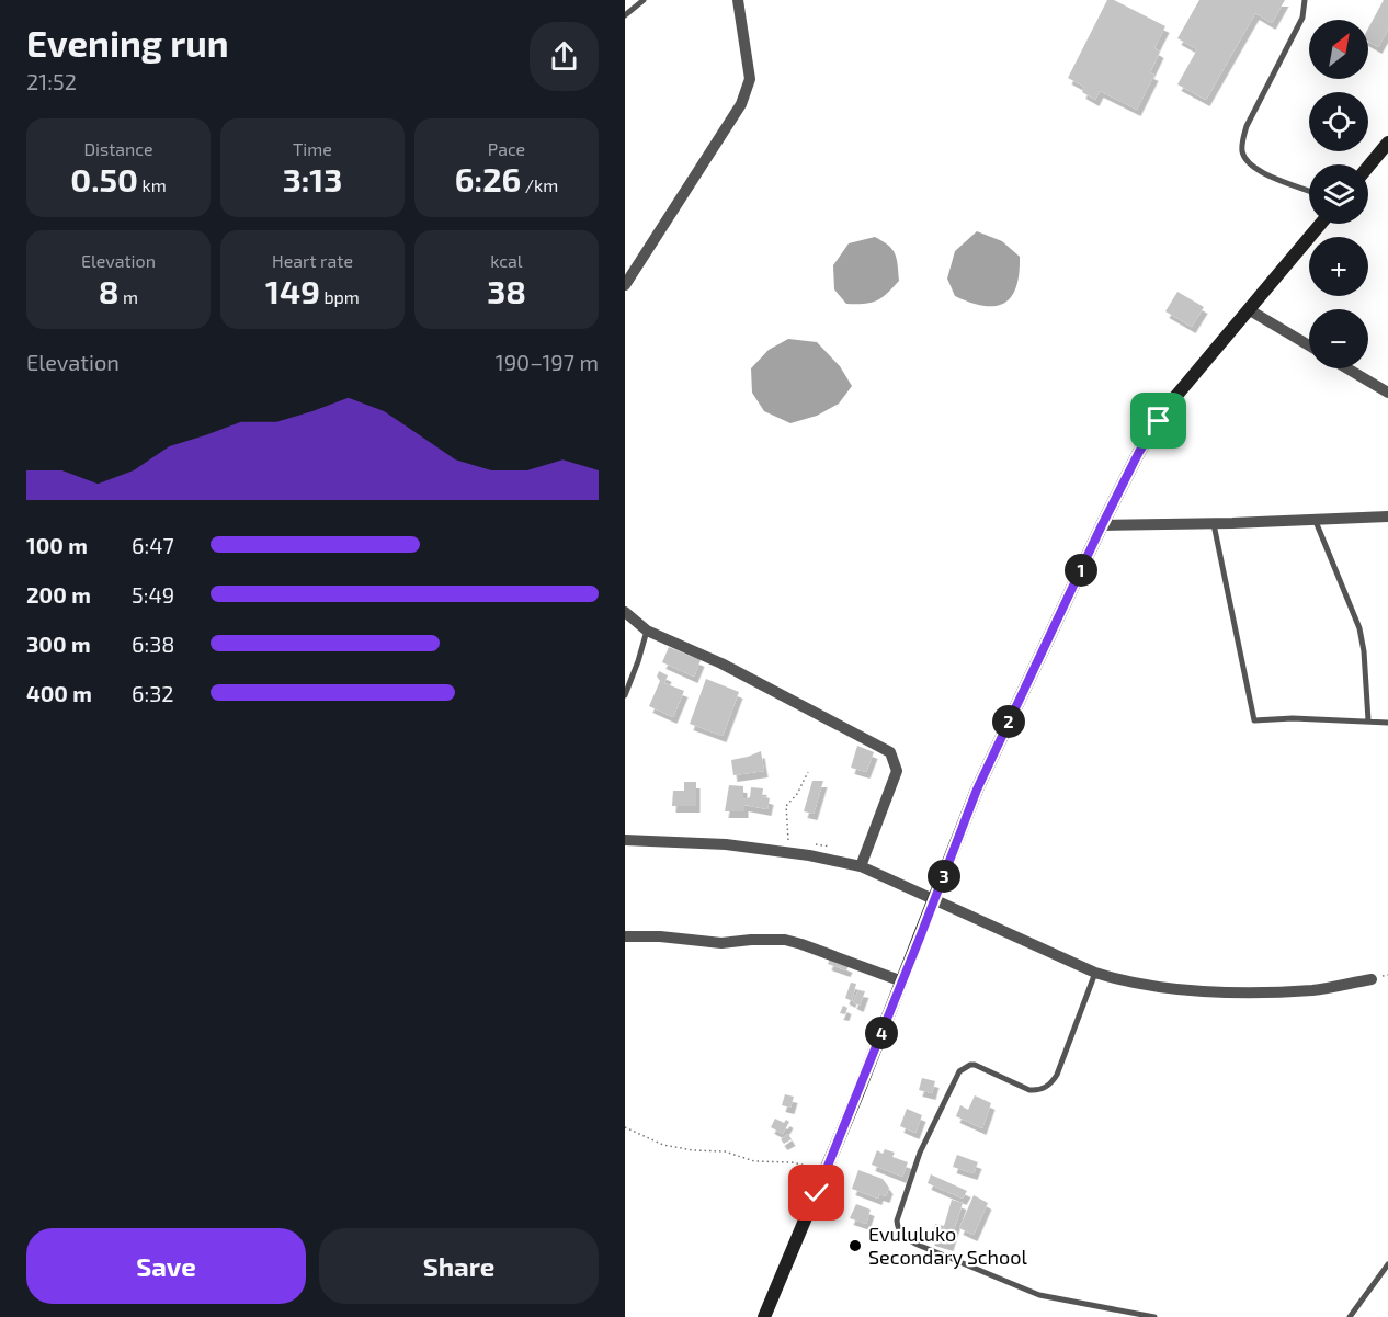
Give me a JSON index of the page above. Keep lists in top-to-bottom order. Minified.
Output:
{"places":["Evululuko Secondary School"],"north":"top right","page":{"heading":["Evening run","21:52"],"map_buttons":["+","−"],"stats":[["Distance","0.50 km"],["Time","3:13"],["Pace","6:26 /km"],["Elevation","8 m"],["Heart rate","149 bpm"],["kcal","38"]],"chart":["Elevation","190–197 m"],"list":[{"name":"100 m","note":"6:47"},{"name":"200 m","note":"5:49"},{"name":"300 m","note":"6:38"},{"name":"400 m","note":"6:32"}],"pins":["1","2","3","4"],"buttons":["Save","Share"]}}
